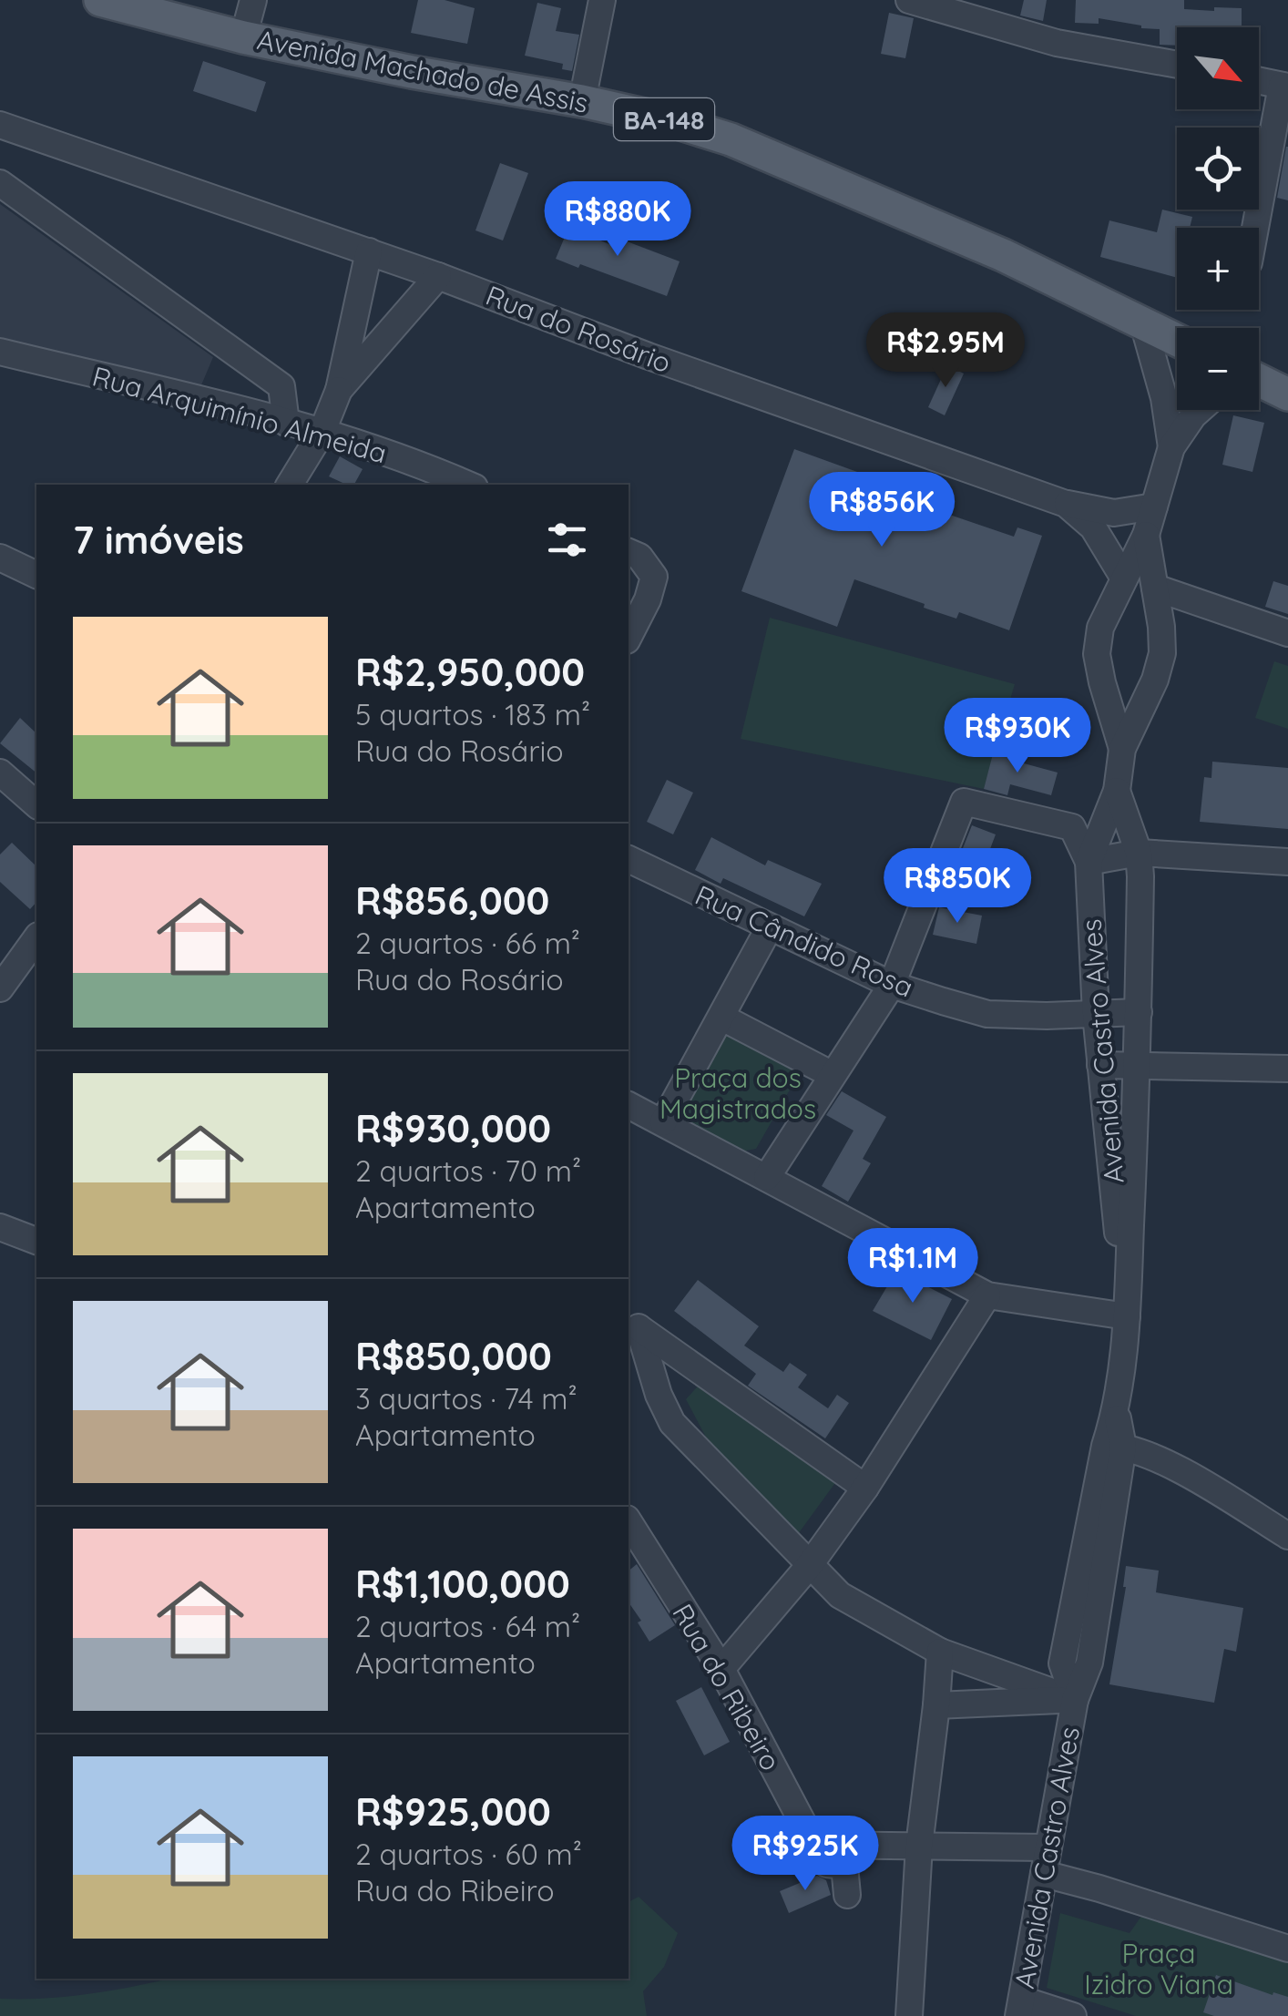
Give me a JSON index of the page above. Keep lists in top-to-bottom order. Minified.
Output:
{"streets":{"main road":["Avenida Machado de Assis","BA-148"],"street":["Rua do Rosário","Rua Arquimínio Almeida","Rua Cândido Rosa","Avenida Castro Alves","Rua do Ribeiro"]},"crossings":[["Rua do Rosário","Avenida Castro Alves"],["Rua Cândido Rosa","Avenida Castro Alves"]],"parks":["Praça dos Magistrados","Praça Izidro Viana"],"north":"bottom right","page":{"map_buttons":["+","−"],"price":["R$880K","R$2.95M","R$856K","R$930K","R$850K","R$1.1M","R$925K"],"heading":"7 imóveis","list":[{"name":"R$2,950,000","note":"5 quartos · 183 m² · Rua do Rosário"},{"name":"R$856,000","note":"2 quartos · 66 m² · Rua do Rosário"},{"name":"R$930,000","note":"2 quartos · 70 m² · Apartamento"},{"name":"R$850,000","note":"3 quartos · 74 m² · Apartamento"},{"name":"R$1,100,000","note":"2 quartos · 64 m² · Apartamento"},{"name":"R$925,000","note":"2 quartos · 60 m² · Rua do Ribeiro"}]}}
